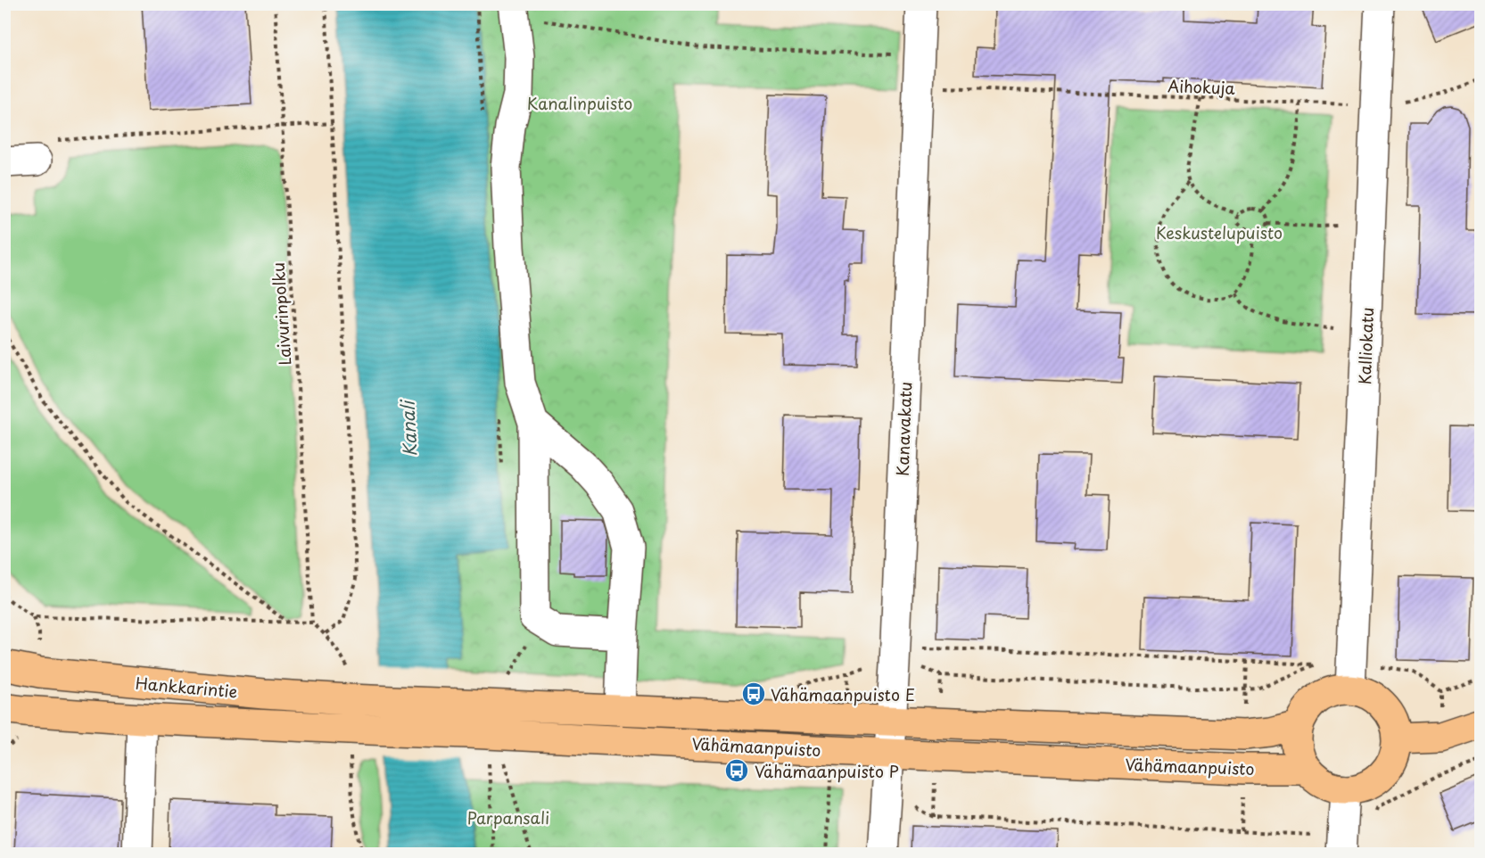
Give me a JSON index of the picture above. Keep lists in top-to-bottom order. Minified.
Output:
{"streets":{"main road":["Hankkarintie","Vähämaanpuisto"],"street":["Kalliokatu","Kanavakatu"],"path":["Aihokuja","Laivurinpolku"]},"crossings":[["Aihokuja","Kalliokatu"],["Aihokuja","Kanavakatu"],["Kalliokatu","Vähämaanpuisto"],["Kanavakatu","Vähämaanpuisto"],["Hankkarintie","Vähämaanpuisto"]],"water":["Kanali"],"parks":["Kanalinpuisto","Keskustelupuisto","Parpansali"],"places":{"bus stop":["Vähämaanpuisto E","Vähämaanpuisto P"]}}
